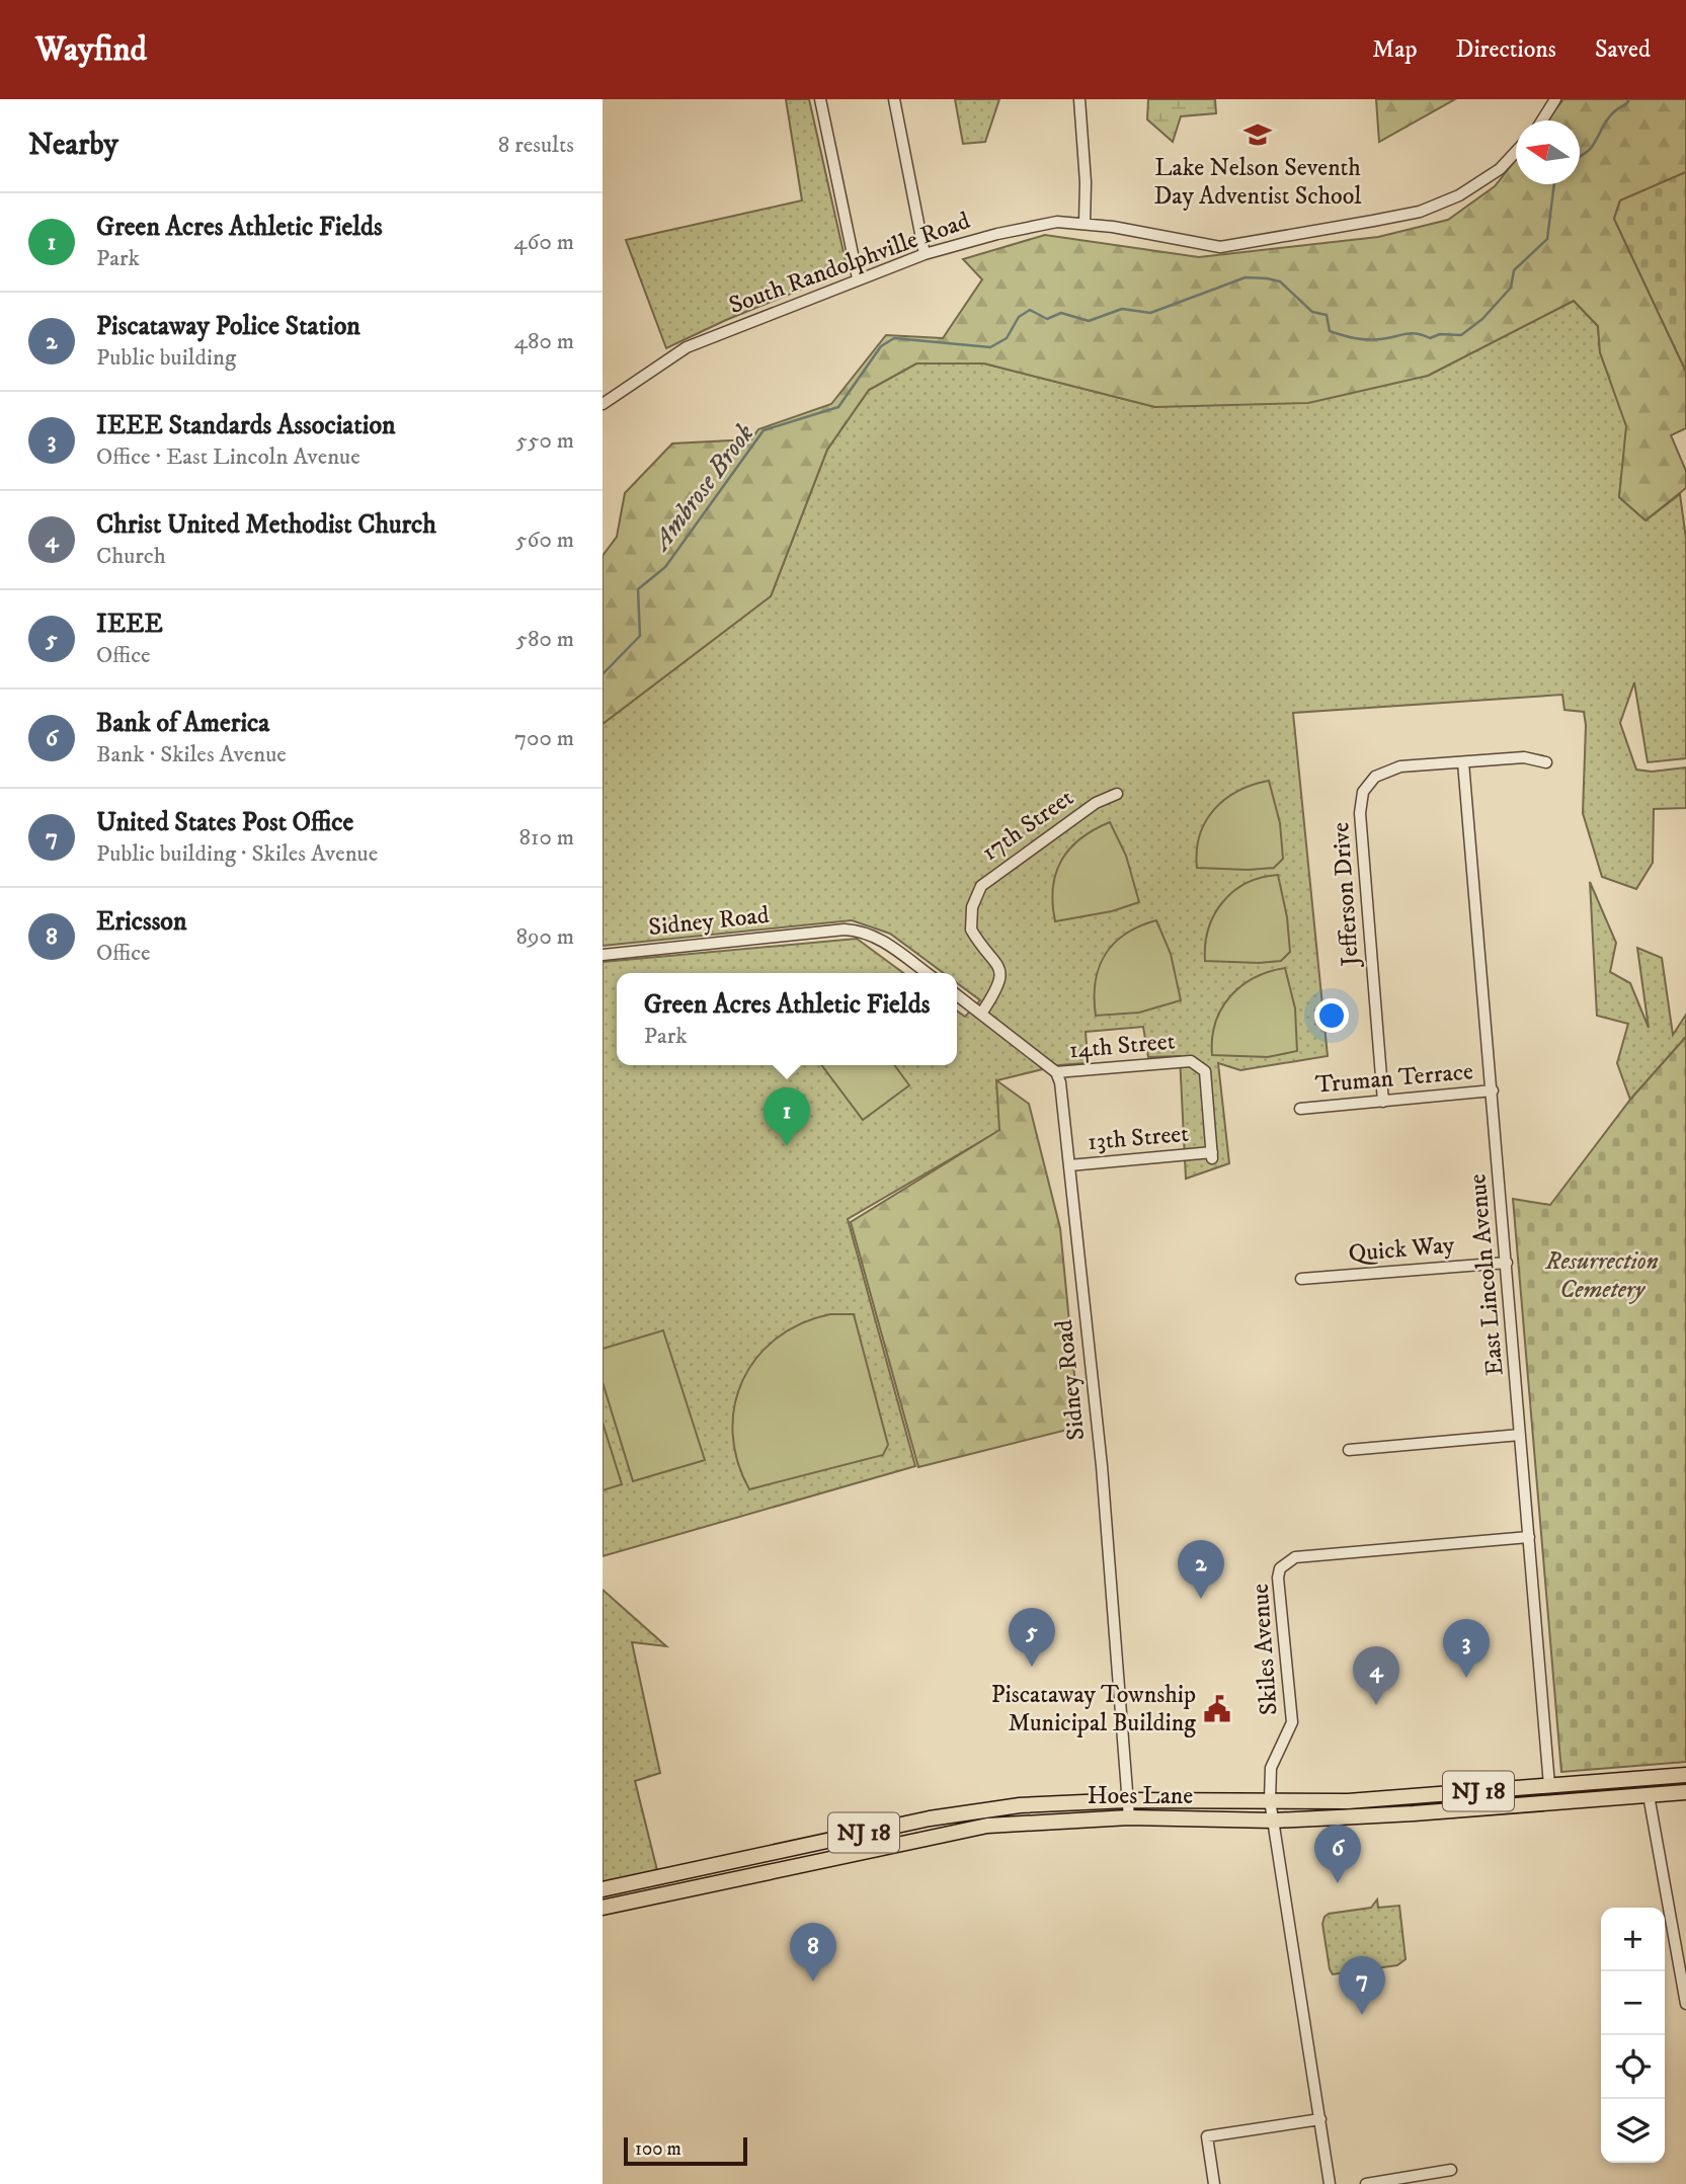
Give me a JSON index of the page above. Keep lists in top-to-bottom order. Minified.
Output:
{"streets":{"highway":["NJ 18","Hoes Lane"],"street":["South Randolphville Road","17th Street","Jefferson Drive","Sidney Road","14th Street","Truman Terrace","13th Street","Quick Way","East Lincoln Avenue","Skiles Avenue"]},"crossings":[["Jefferson Drive","Truman Terrace"],["Jefferson Drive","East Lincoln Avenue"],["Sidney Road","14th Street"],["Sidney Road","13th Street"],["Sidney Road","Hoes Lane"],["14th Street","13th Street"],["Truman Terrace","East Lincoln Avenue"],["Quick Way","East Lincoln Avenue"],["East Lincoln Avenue","Skiles Avenue"],["East Lincoln Avenue","Hoes Lane"],["Skiles Avenue","Hoes Lane"]],"water":["Ambrose Brook"],"parks":["Resurrection Cemetery"],"places":{"school or university":["Lake Nelson Seventh Day Adventist School"],"public building":["Piscataway Township Municipal Building"]},"scale_bar":"100 m","north":"left","page":{"header":"Wayfind","nav":["Map","Directions","Saved"],"heading":["Nearby","8 results"],"list":[{"mark":"1","name":"Green Acres Athletic Fields","note":"Park","value":"460 m"},{"mark":"2","name":"Piscataway Police Station","note":"Public building","value":"480 m"},{"mark":"3","name":"IEEE Standards Association","note":"Office · East Lincoln Avenue","value":"550 m"},{"mark":"4","name":"Christ United Methodist Church","note":"Church","value":"560 m"},{"mark":"5","name":"IEEE","note":"Office","value":"580 m"},{"mark":"6","name":"Bank of America","note":"Bank · Skiles Avenue","value":"700 m"},{"mark":"7","name":"United States Post Office","note":"Public building · Skiles Avenue","value":"810 m"},{"mark":"8","name":"Ericsson","note":"Office","value":"890 m"}],"popup":["Green Acres Athletic Fields","Park"],"pins":["1","2","5","3","4","6","8","7"],"map_buttons":["+","−"],"scale":"100 m"}}
